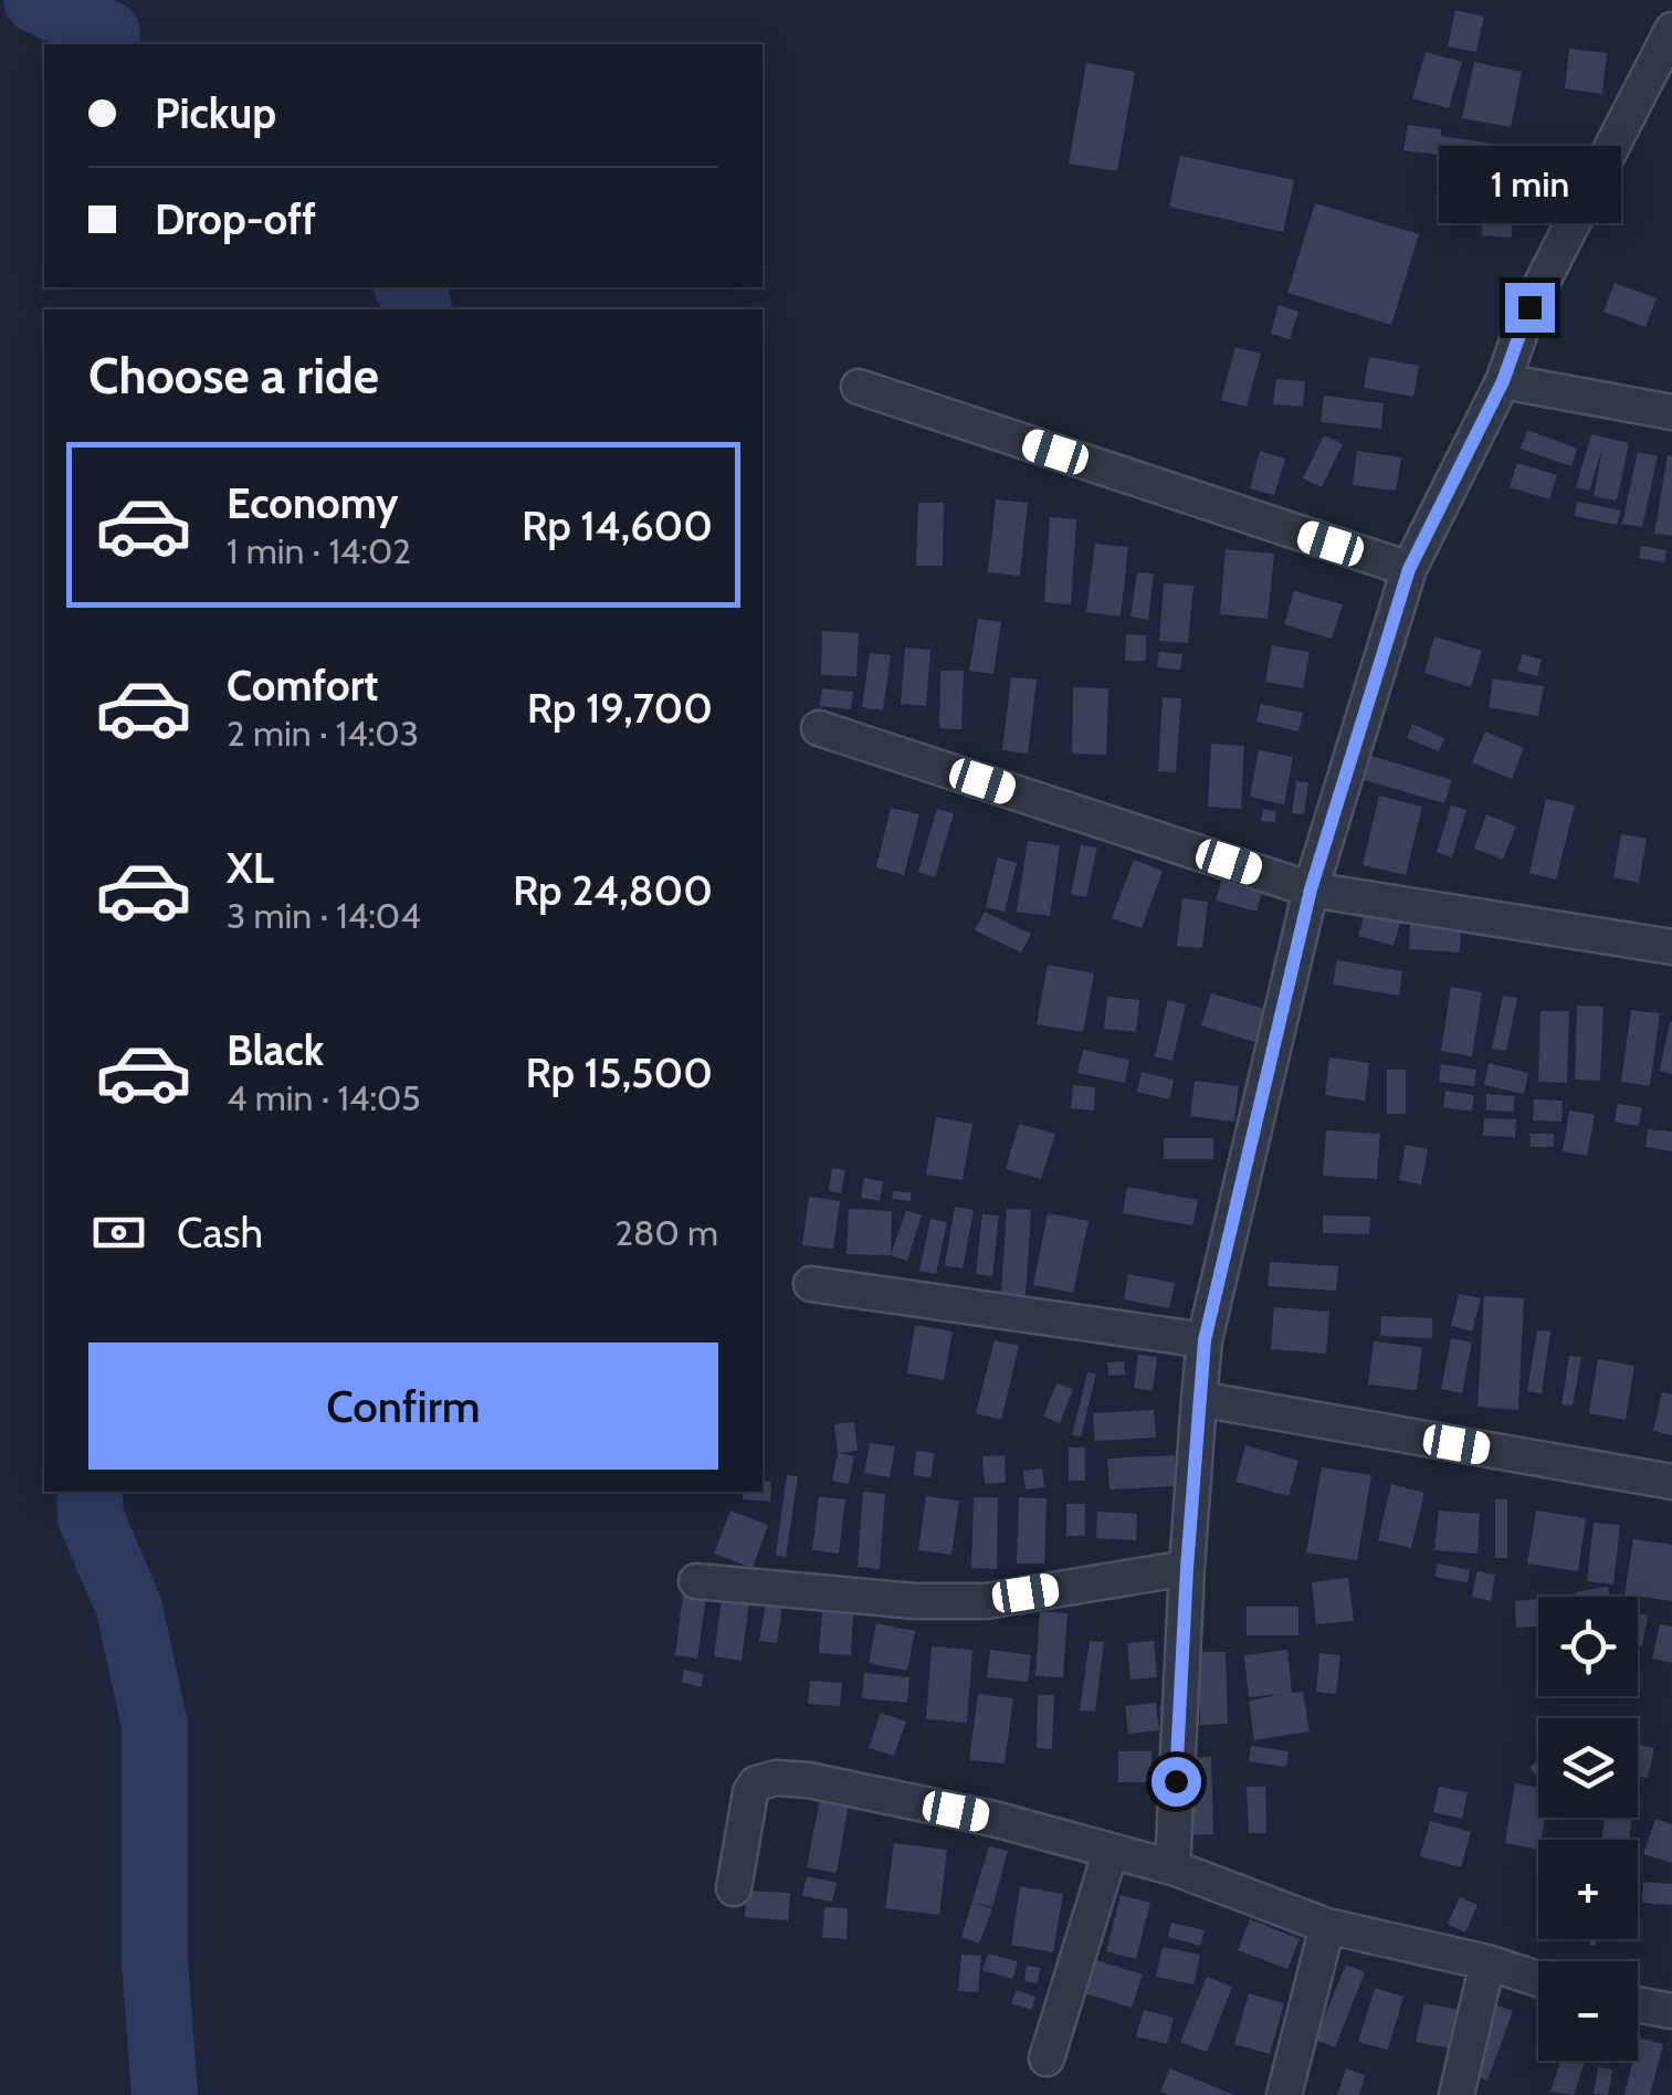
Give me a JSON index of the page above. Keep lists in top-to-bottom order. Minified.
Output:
{"page":{"banner":["Pickup","Drop-off"],"bubble":"1 min","heading":"Choose a ride","list":[{"name":"Economy","note":"1 min · 14:02","value":"Rp 14,600"},{"name":"Comfort","note":"2 min · 14:03","value":"Rp 19,700"},{"name":"XL","note":"3 min · 14:04","value":"Rp 24,800"},{"name":"Black","note":"4 min · 14:05","value":"Rp 15,500"}],"pay":["Cash","280 m"],"buttons":"Confirm","map_buttons":["+","−"]}}
